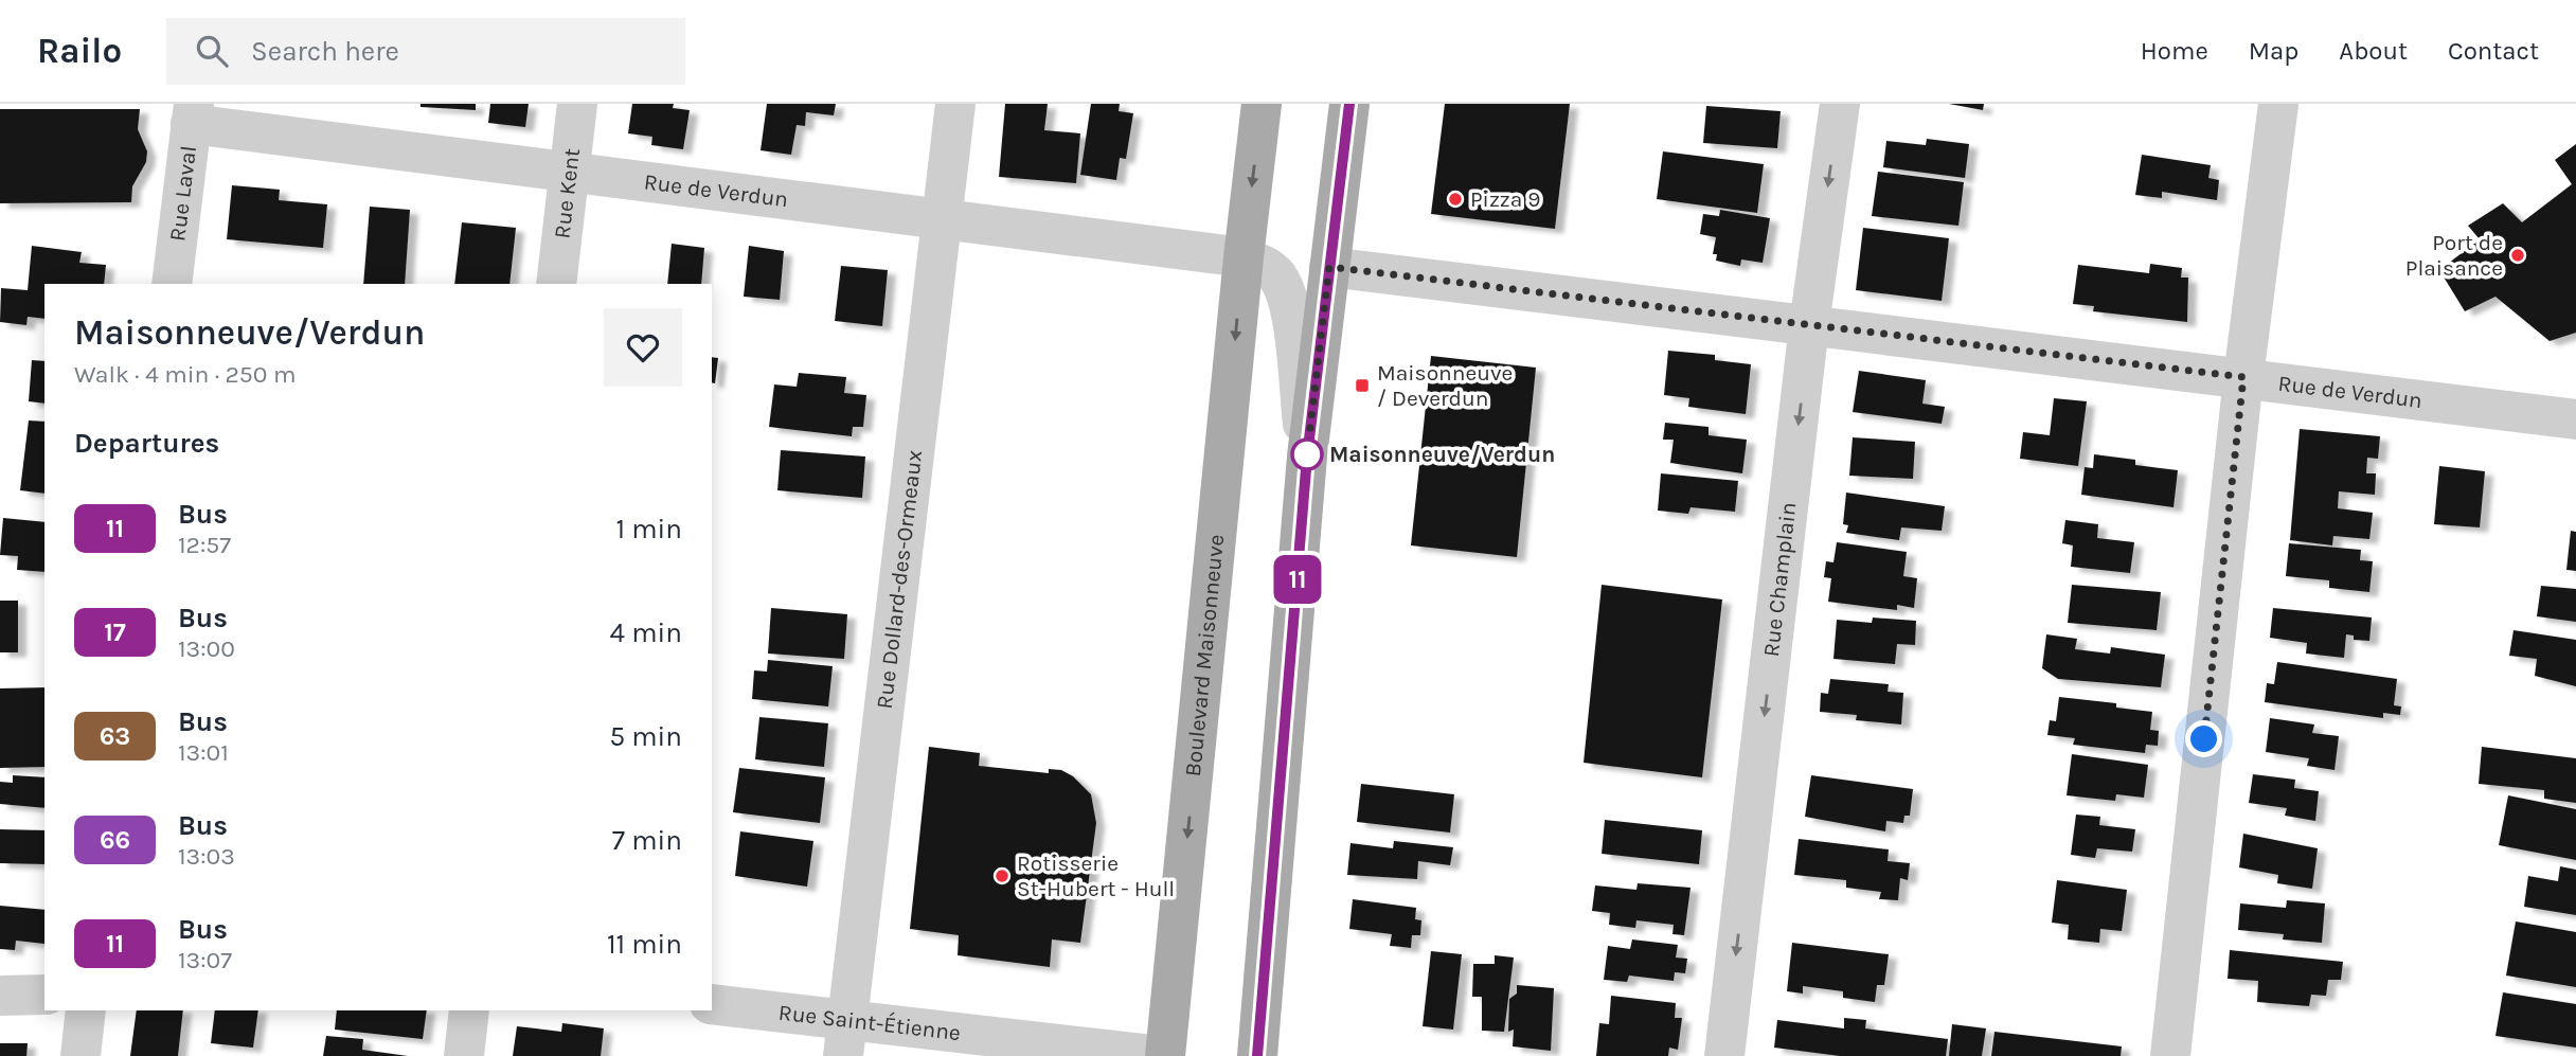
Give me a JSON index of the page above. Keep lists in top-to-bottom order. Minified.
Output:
{"streets":{"main road":["Boulevard Maisonneuve"],"street":["Rue de Verdun","Rue Laval","Rue Kent","Rue Dollard-des-Ormeaux","Rue Champlain","Rue Saint-Étienne"]},"crossings":[["Rue de Verdun","Rue Laval"],["Rue de Verdun","Rue Kent"],["Rue de Verdun","Rue Dollard-des-Ormeaux"],["Rue de Verdun","Rue Champlain"],["Rue de Verdun","Boulevard Maisonneuve"],["Rue Dollard-des-Ormeaux","Rue Saint-Étienne"],["Boulevard Maisonneuve","Rue Saint-Étienne"]],"one_way":["Rue Champlain"],"places":{"other":["Pizza 9","Port de Plaisance","Maisonneuve/Verdun","Rotisserie St-Hubert - Hull"],"transit":["Maisonneuve / Deverdun"]},"lines":["bus line 11"],"page":{"header":"Railo","search":"Search here","nav":["Home","Map","About","Contact"],"on_map":"11","heading":[["Maisonneuve/Verdun","Walk · 4 min · 250 m"],"Departures"],"list":[{"mark":"11","name":"Bus","note":"12:57","value":"1 min"},{"mark":"17","name":"Bus","note":"13:00","value":"4 min"},{"mark":"63","name":"Bus","note":"13:01","value":"5 min"},{"mark":"66","name":"Bus","note":"13:03","value":"7 min"},{"mark":"11","name":"Bus","note":"13:07","value":"11 min"}]}}
